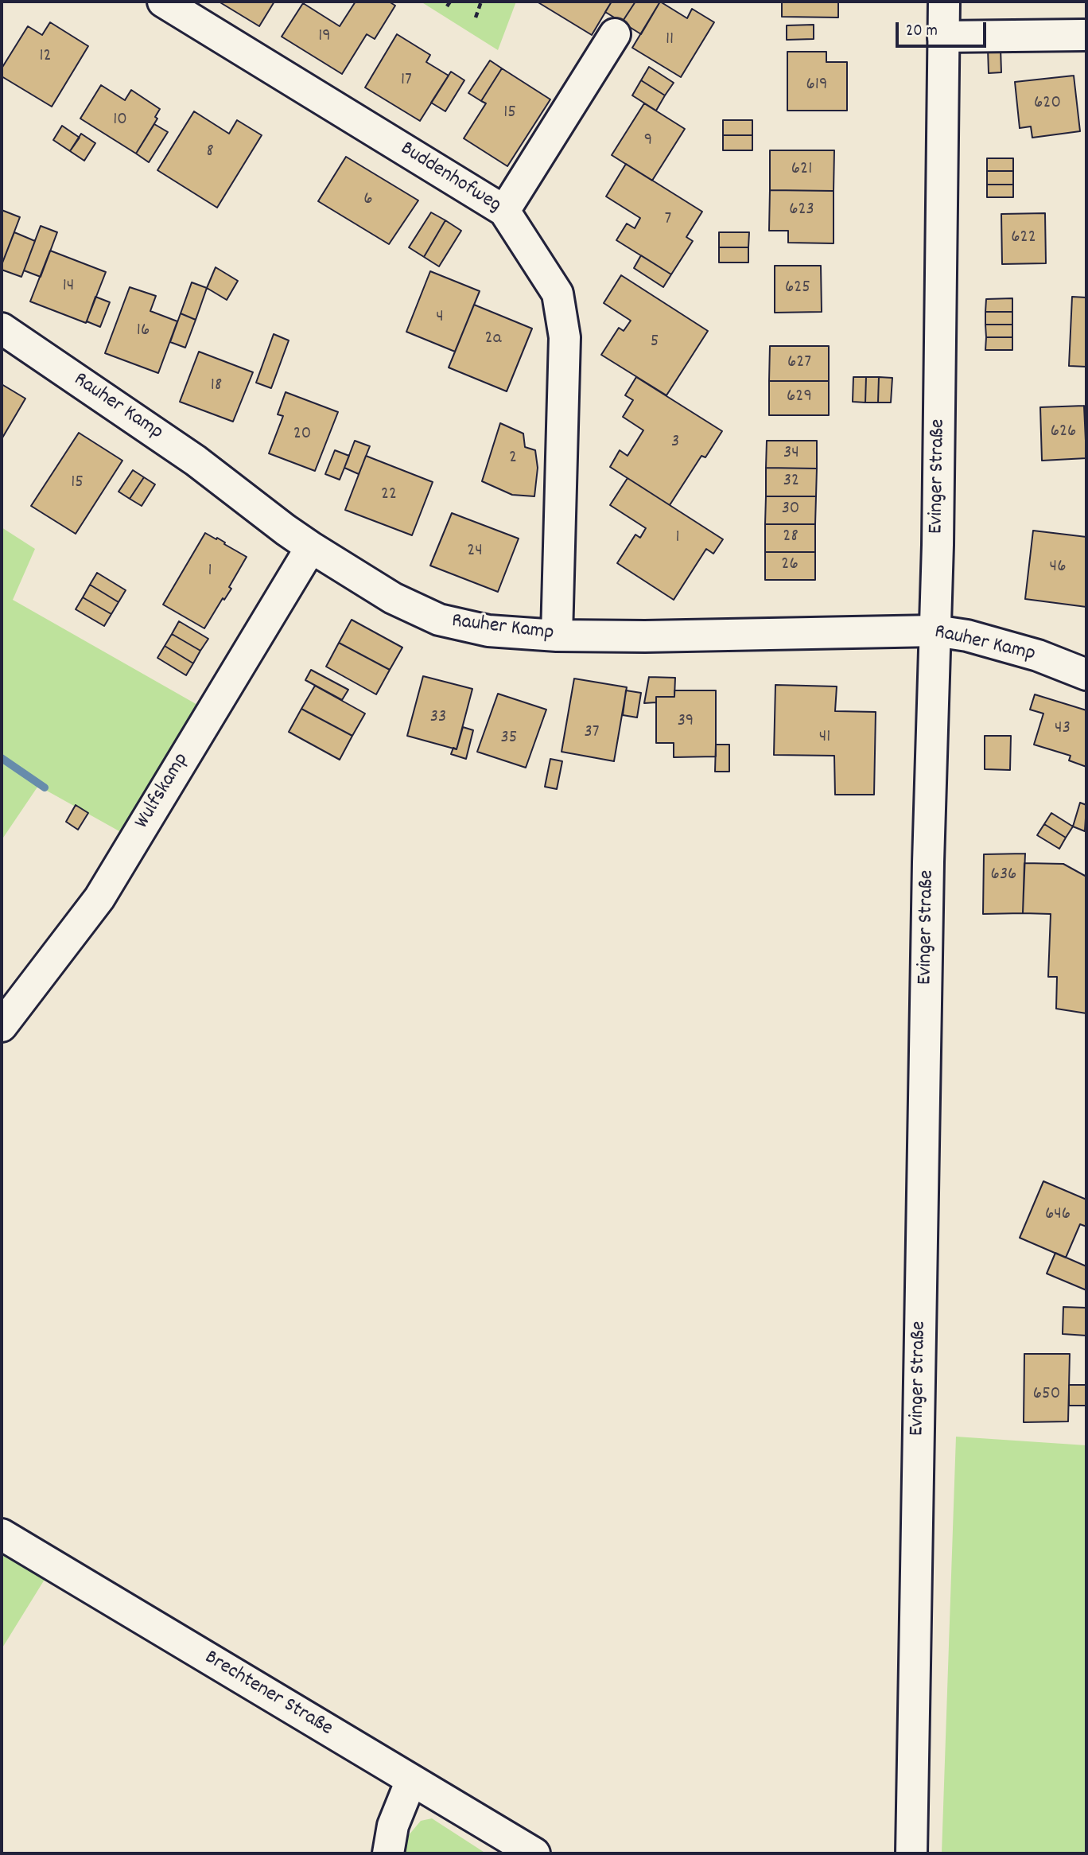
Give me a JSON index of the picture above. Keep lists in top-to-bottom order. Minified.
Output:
{"streets":{"street":["Buddenhofweg","Rauher Kamp","Evinger Straße","Wulfskamp","Brechtener Straße"]},"crossings":[["Buddenhofweg","Rauher Kamp"],["Rauher Kamp","Evinger Straße"],["Rauher Kamp","Wulfskamp"]],"house_numbers":["19","11","12","17","619","620","15","10","9","8","621","6","623","7","622","14","625","4","16","2a","5","627","18","629","626","20","3","34","2","32","15","22","30","28","1","24","26","46","1","33","39","43","37","41","35","636","646","650"],"scale_bar":"20 m"}
